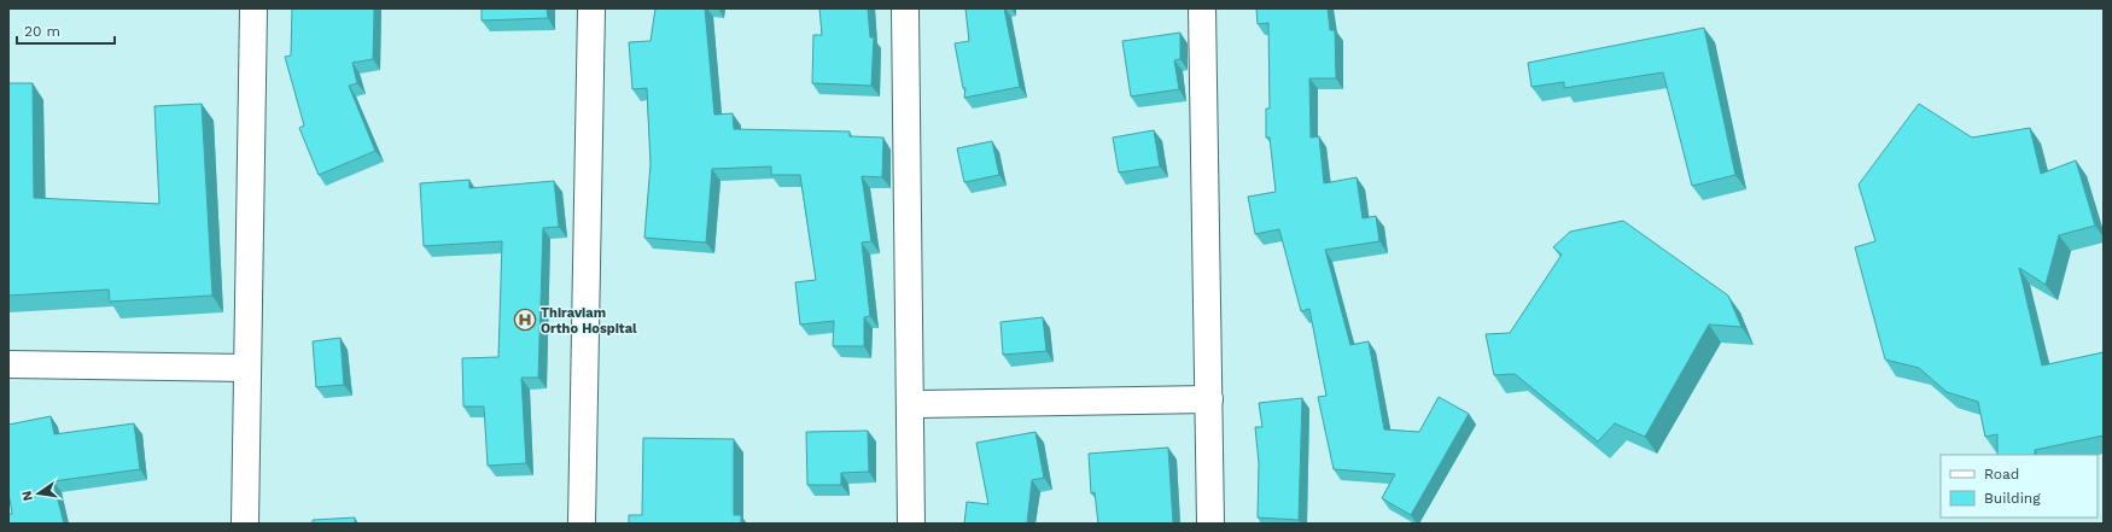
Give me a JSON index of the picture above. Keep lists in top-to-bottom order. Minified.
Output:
{"places":{"hospital":["Thiraviam Ortho Hospital"]},"legend":["Road","Building"],"scale_bar":"20 m","north":"left"}
